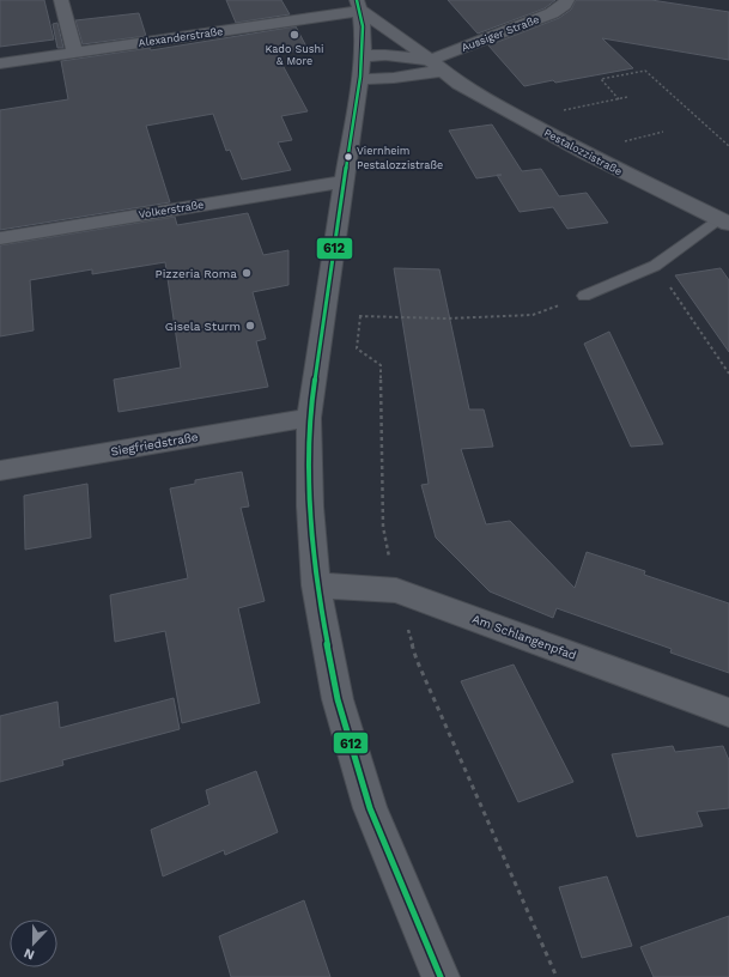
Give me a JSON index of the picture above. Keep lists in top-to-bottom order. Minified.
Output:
{"streets":{"street":["Aussiger Straße","Alexanderstraße","Pestalozzistraße","Volkerstraße","Siegfriedstraße","Am Schlangenpfad"]},"crossings":[["Aussiger Straße","Pestalozzistraße"],["Alexanderstraße","Pestalozzistraße"]],"places":["Kado Sushi & More","Viernheim Pestalozzistraße","Pizzeria Roma","Gisela Sturm"],"lines":["transit line 612"],"north":"bottom"}
